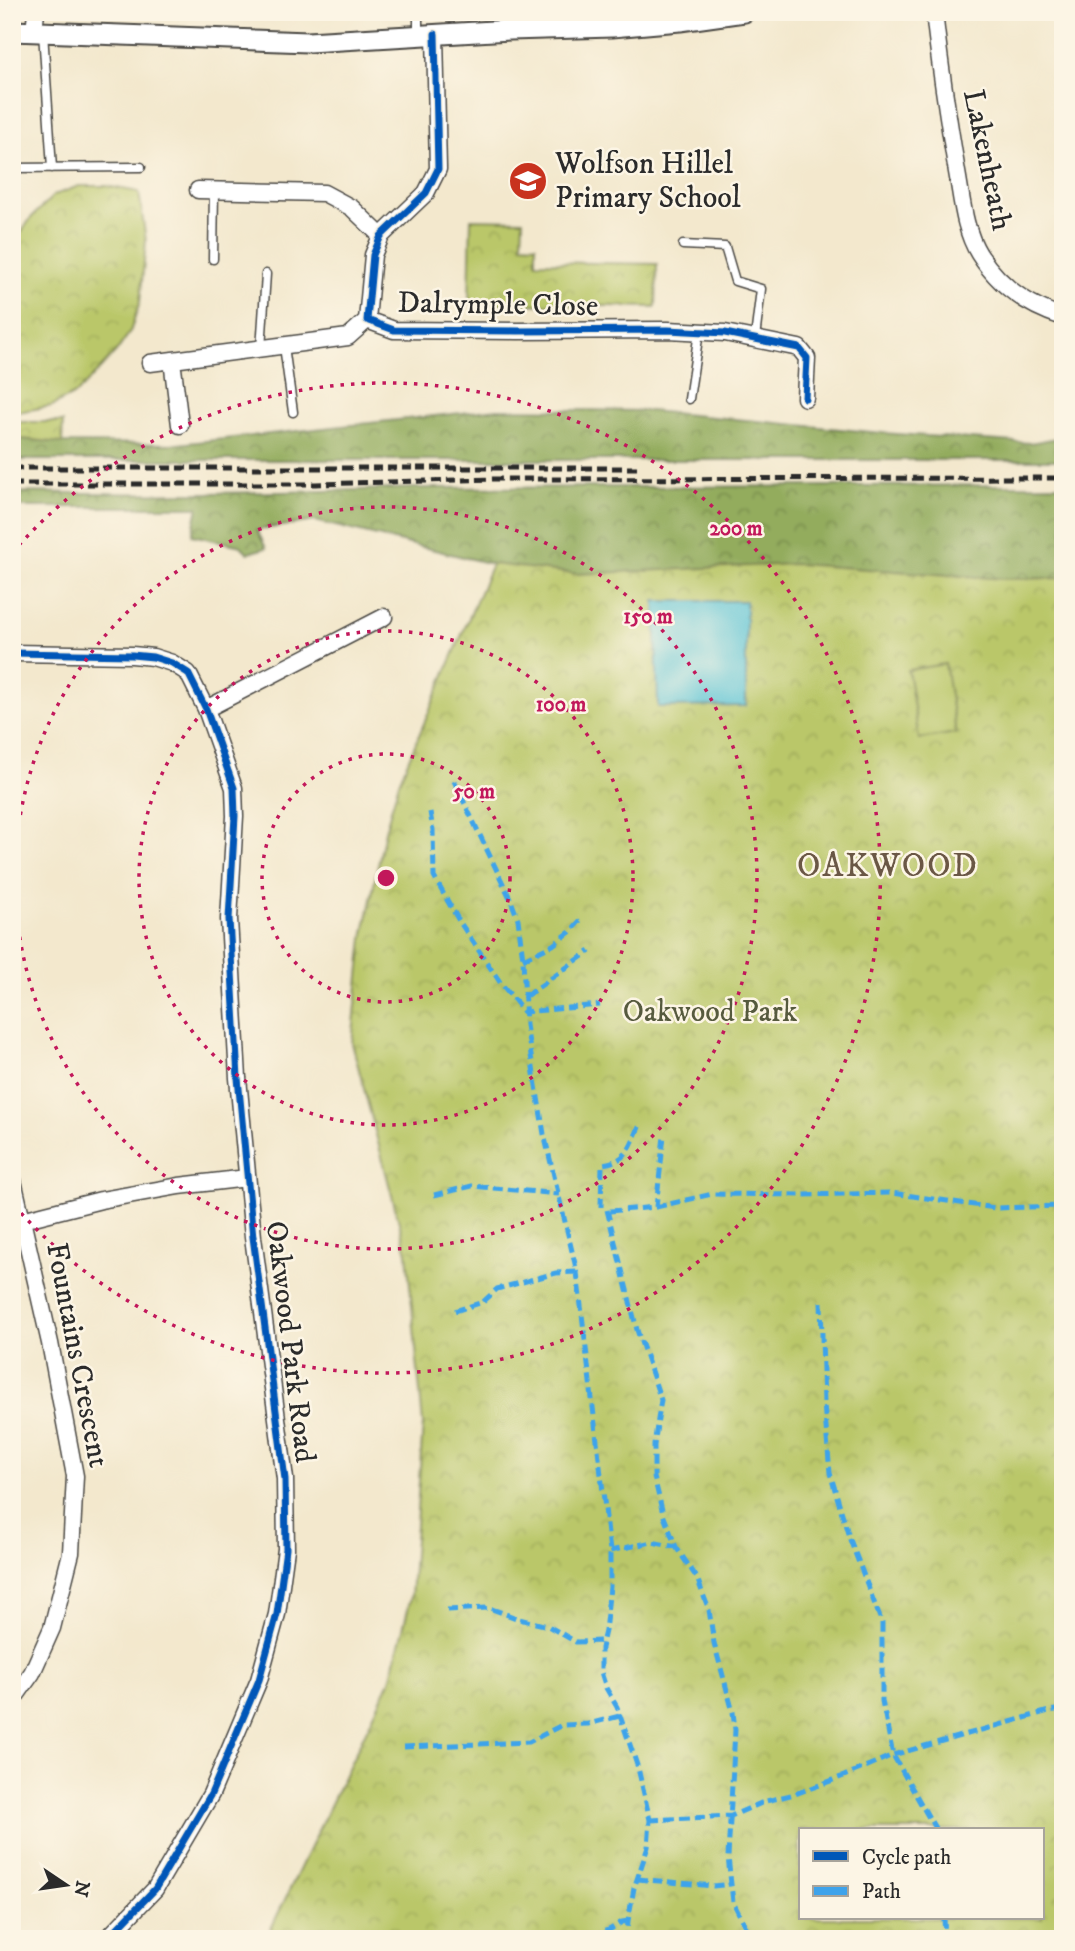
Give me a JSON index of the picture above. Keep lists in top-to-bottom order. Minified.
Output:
{"streets":{"street":["Lakenheath","Dalrymple Close","Oakwood Park Road","Fountains Crescent"]},"districts":["OAKWOOD"],"parks":["Oakwood Park"],"places":{"school or university":["Wolfson Hillel Primary School"]},"legend":["Cycle path","Path"],"north":"right","rings":["200 m","150 m","100 m","50 m"]}
